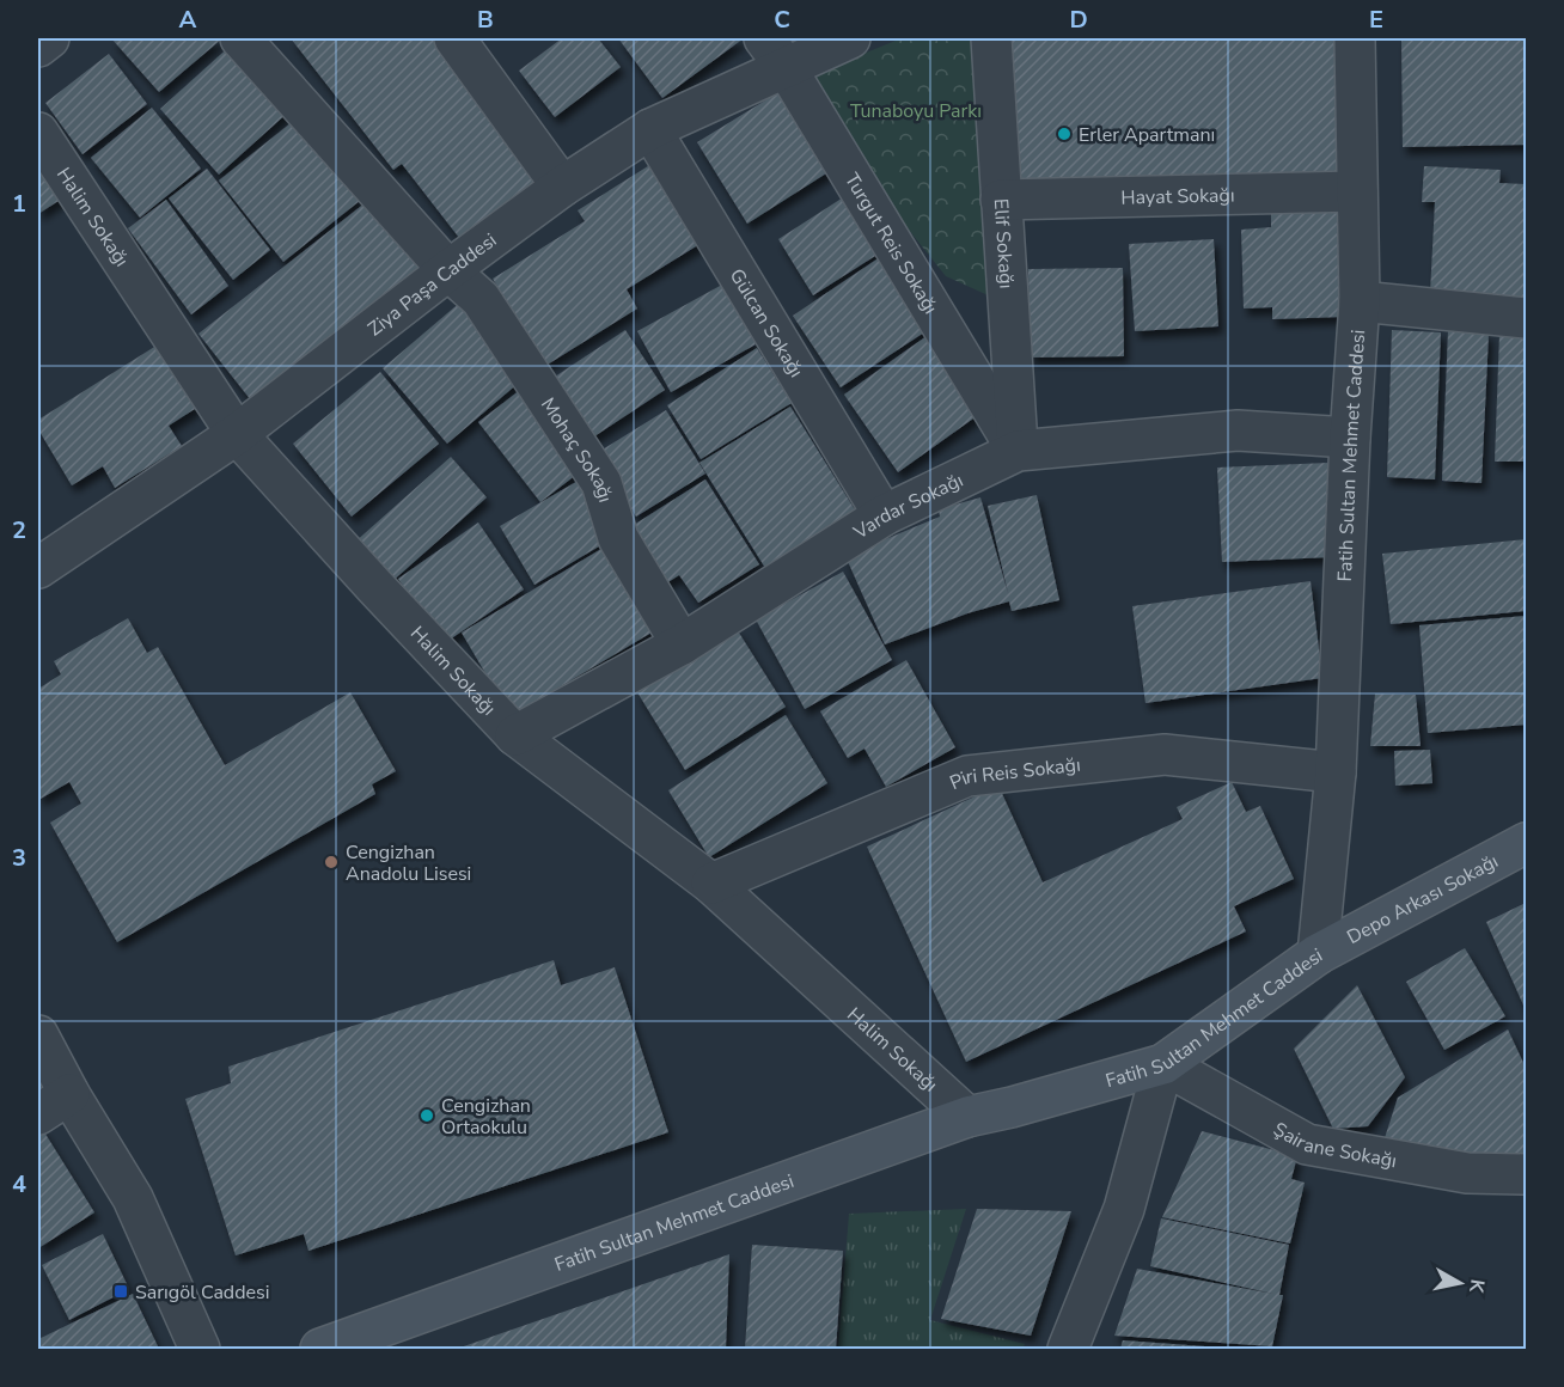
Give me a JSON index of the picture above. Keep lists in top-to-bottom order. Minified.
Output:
{"streets":{"street":["Hayat Sokağı","Halim Sokağı","Turgut Reis Sokağı","Elif Sokağı","Ziya Paşa Caddesi","Gülcan Sokağı","Mohaç Sokağı","Fatih Sultan Mehmet Caddesi","Vardar Sokağı","Piri Reis Sokağı","Depo Arkası Sokağı","Şairane Sokağı"]},"crossings":[["Hayat Sokağı","Elif Sokağı"],["Hayat Sokağı","Fatih Sultan Mehmet Caddesi"],["Halim Sokağı","Ziya Paşa Caddesi"],["Halim Sokağı","Fatih Sultan Mehmet Caddesi"],["Halim Sokağı","Vardar Sokağı"],["Halim Sokağı","Piri Reis Sokağı"],["Turgut Reis Sokağı","Elif Sokağı"],["Turgut Reis Sokağı","Ziya Paşa Caddesi"],["Turgut Reis Sokağı","Vardar Sokağı"],["Elif Sokağı","Vardar Sokağı"],["Ziya Paşa Caddesi","Gülcan Sokağı"],["Ziya Paşa Caddesi","Mohaç Sokağı"],["Gülcan Sokağı","Vardar Sokağı"],["Mohaç Sokağı","Vardar Sokağı"],["Fatih Sultan Mehmet Caddesi","Vardar Sokağı"],["Fatih Sultan Mehmet Caddesi","Piri Reis Sokağı"],["Fatih Sultan Mehmet Caddesi","Depo Arkası Sokağı"],["Fatih Sultan Mehmet Caddesi","Şairane Sokağı"]],"parks":["Tunaboyu Parkı"],"places":{"other":["Erler Apartmanı","Cengizhan Anadolu Lisesi","Cengizhan Ortaokulu"],"transit":["Sarıgöl Caddesi"]},"north":"right","grid":{"columns":["A","B","C","D","E"],"rows":["1","2","3","4"]}}
